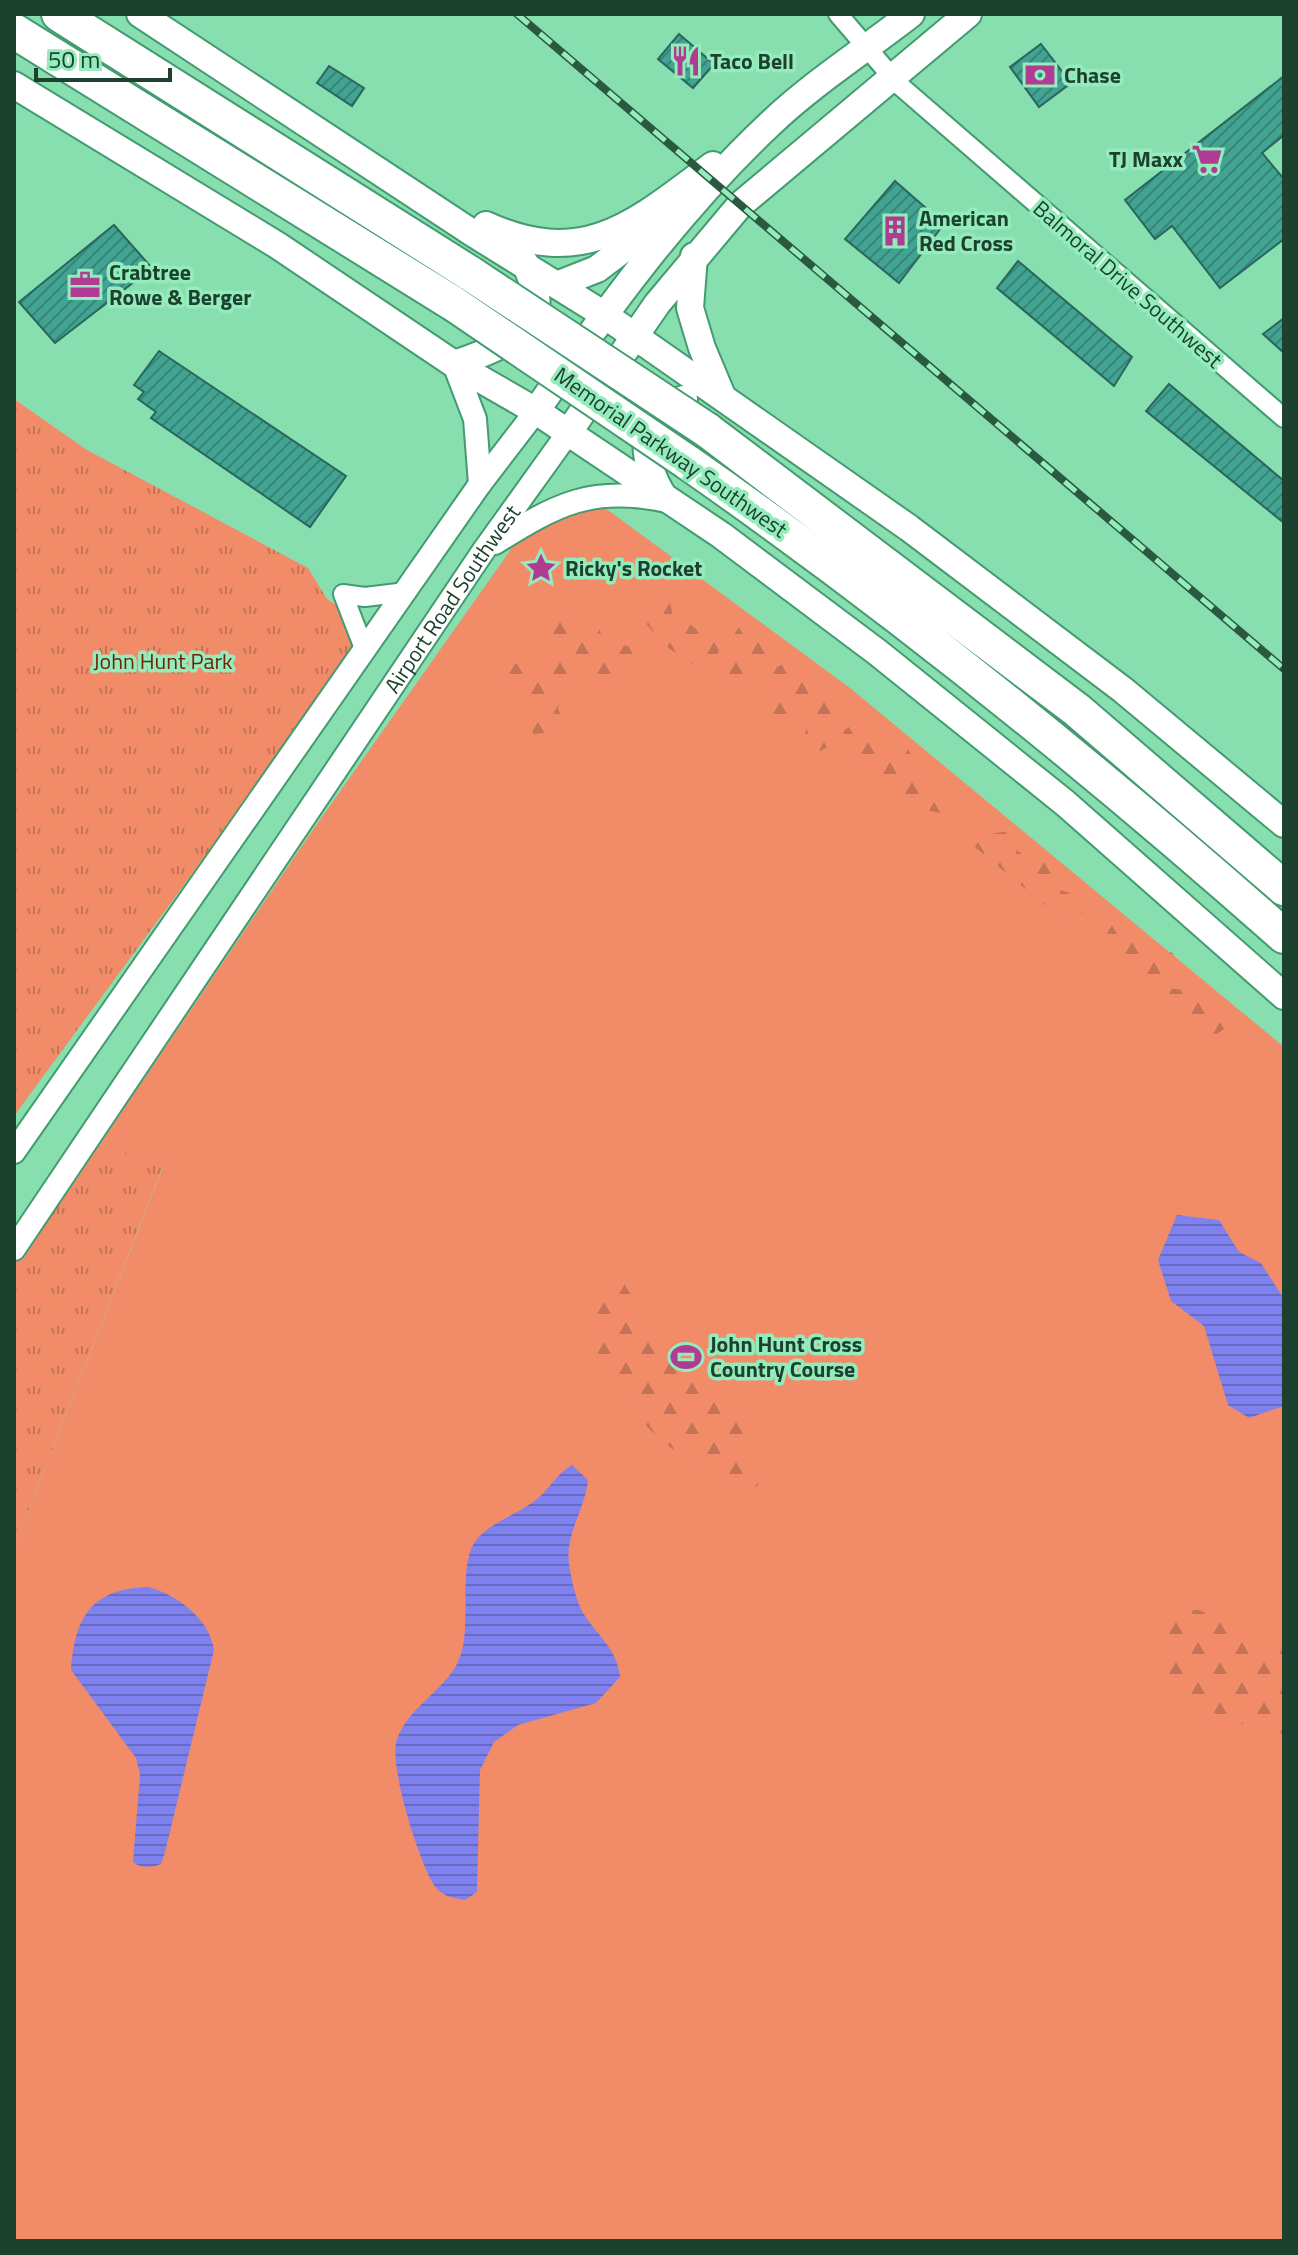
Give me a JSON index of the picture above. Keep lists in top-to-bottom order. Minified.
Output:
{"streets":{"highway":["Memorial Parkway Southwest"],"main road":["Airport Road Southwest"],"street":["Balmoral Drive Southwest"]},"crossings":[["Balmoral Drive Southwest","Airport Road Southwest"]],"parks":["John Hunt Park"],"places":{"restaurant":["Taco Bell"],"bank":["Chase"],"supermarket":["TJ Maxx"],"building":["American Red Cross"],"office":["Crabtree Rowe & Berger"],"place":["Ricky's Rocket"],"sports":["John Hunt Cross Country Course"]},"scale_bar":"50 m"}
